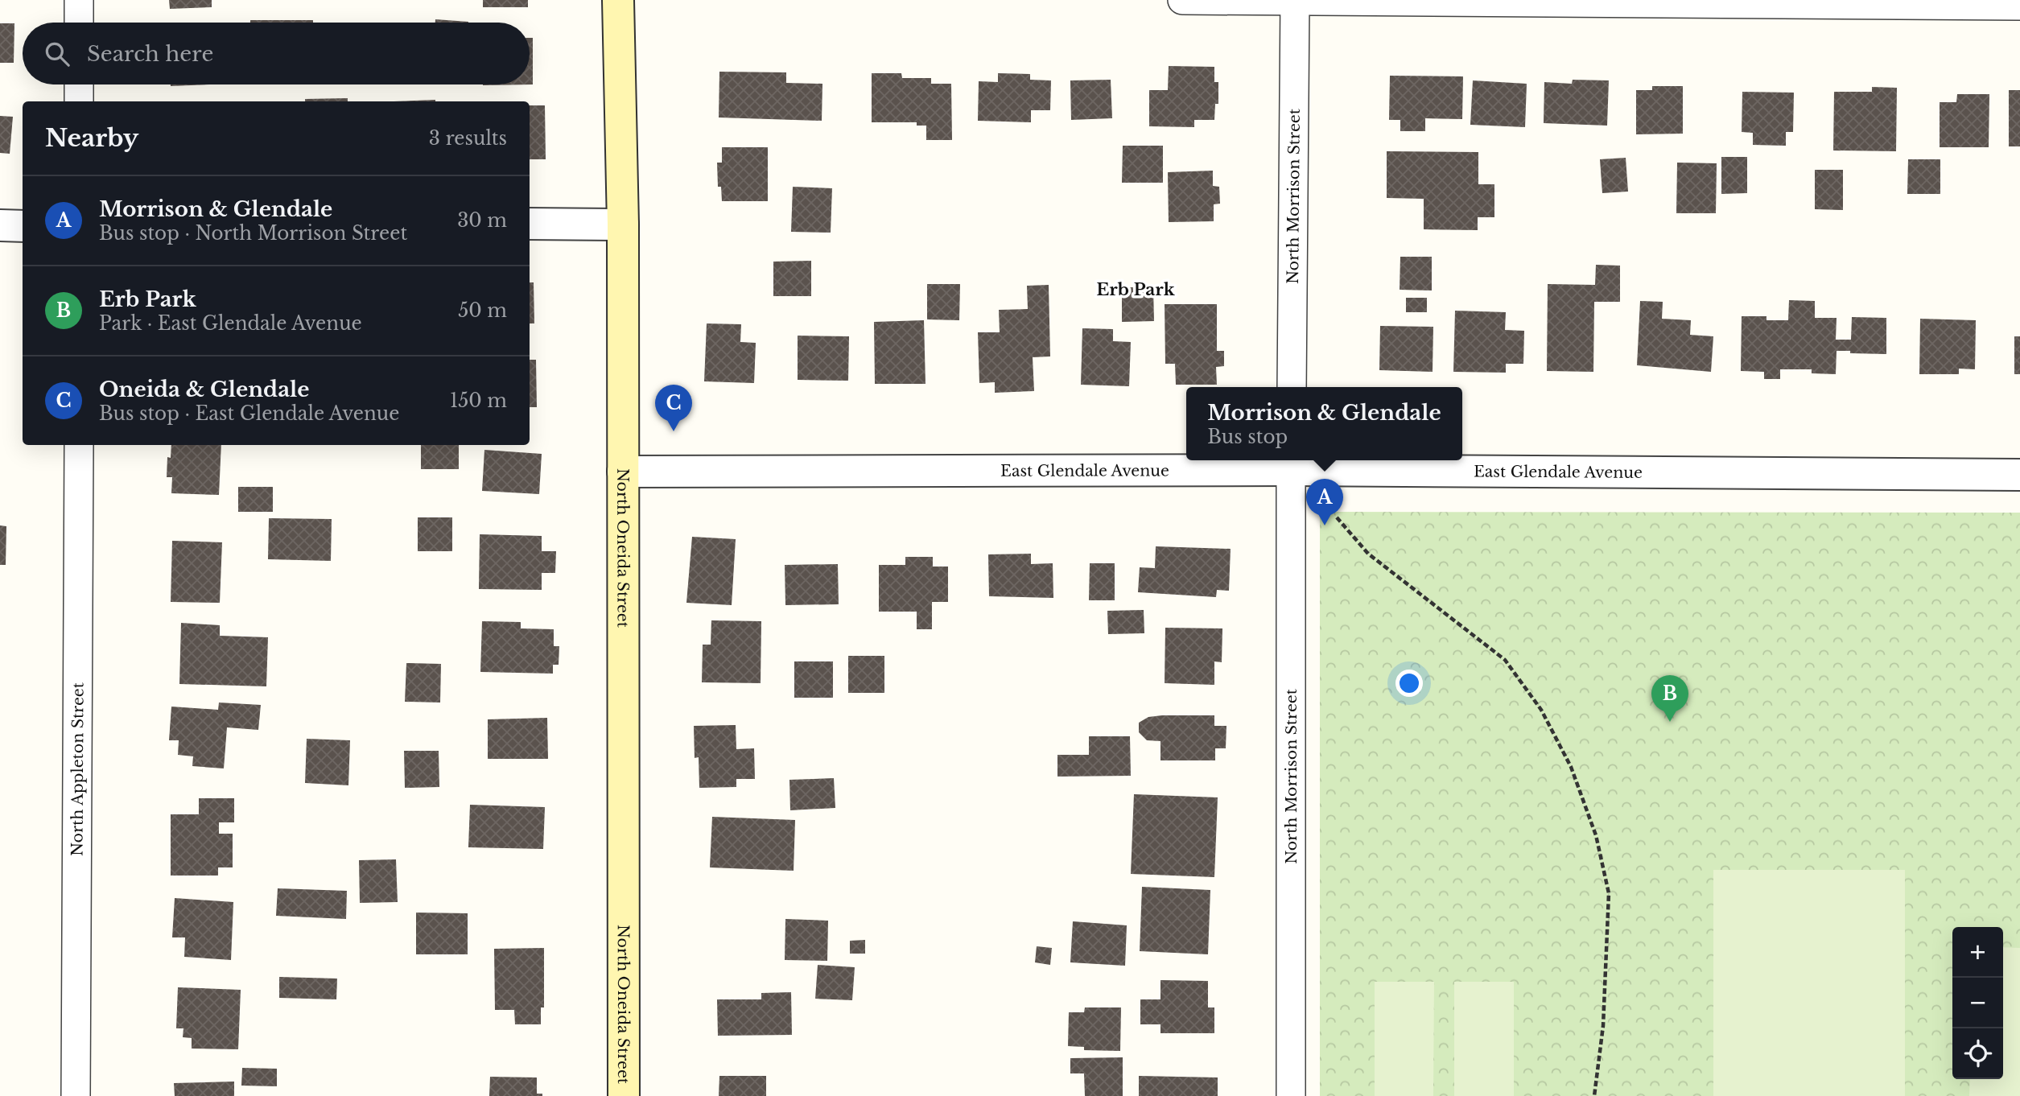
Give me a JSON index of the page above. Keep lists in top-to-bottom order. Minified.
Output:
{"streets":{"main road":["North Oneida Street"],"street":["North Morrison Street","East Glendale Avenue","North Appleton Street"]},"crossings":[["North Morrison Street","East Glendale Avenue"],["East Glendale Avenue","North Oneida Street"]],"districts":["Erb Park"],"page":{"search":"Search here","heading":["Nearby","3 results"],"list":[{"mark":"A","name":"Morrison & Glendale","note":"Bus stop · North Morrison Street","value":"30 m"},{"mark":"B","name":"Erb Park","note":"Park · East Glendale Avenue","value":"50 m"},{"mark":"C","name":"Oneida & Glendale","note":"Bus stop · East Glendale Avenue","value":"150 m"}],"pins":["C","A","B"],"popup":["Morrison & Glendale","Bus stop"],"map_buttons":["+","−"]}}
